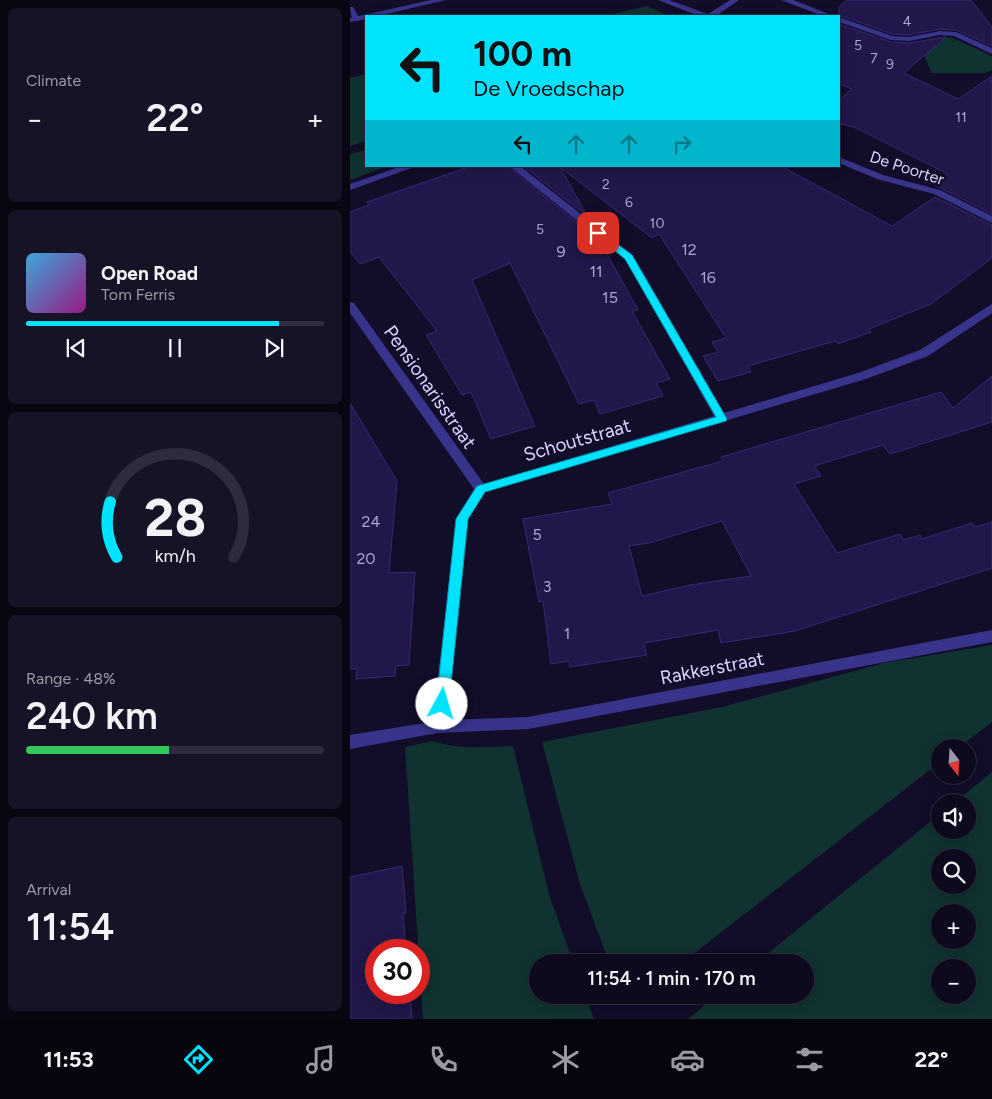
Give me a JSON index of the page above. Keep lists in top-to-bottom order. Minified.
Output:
{"streets":{"street":["De Poorter","Pensionarisstraat","Schoutstraat","Rakkerstraat"]},"crossings":[["Pensionarisstraat","Schoutstraat"]],"house_numbers":["4","5","7","9","11","2","6","10","5","12","9","11","16","15","24","5","20","3","1"],"north":"bottom","page":{"tile":["Climate",["Range · 48%","240 km"],["Arrival","11:54"]],"turn":["100 m","De Vroedschap"],"heat":["−","22°","+"],"song":["Open Road","Tom Ferris"],"map_buttons":["+","−"],"limit":"30","trip":"11:54 · 1 min · 170 m","tabs":["11:53","22°"],"gauge":["28","km/h"]}}
